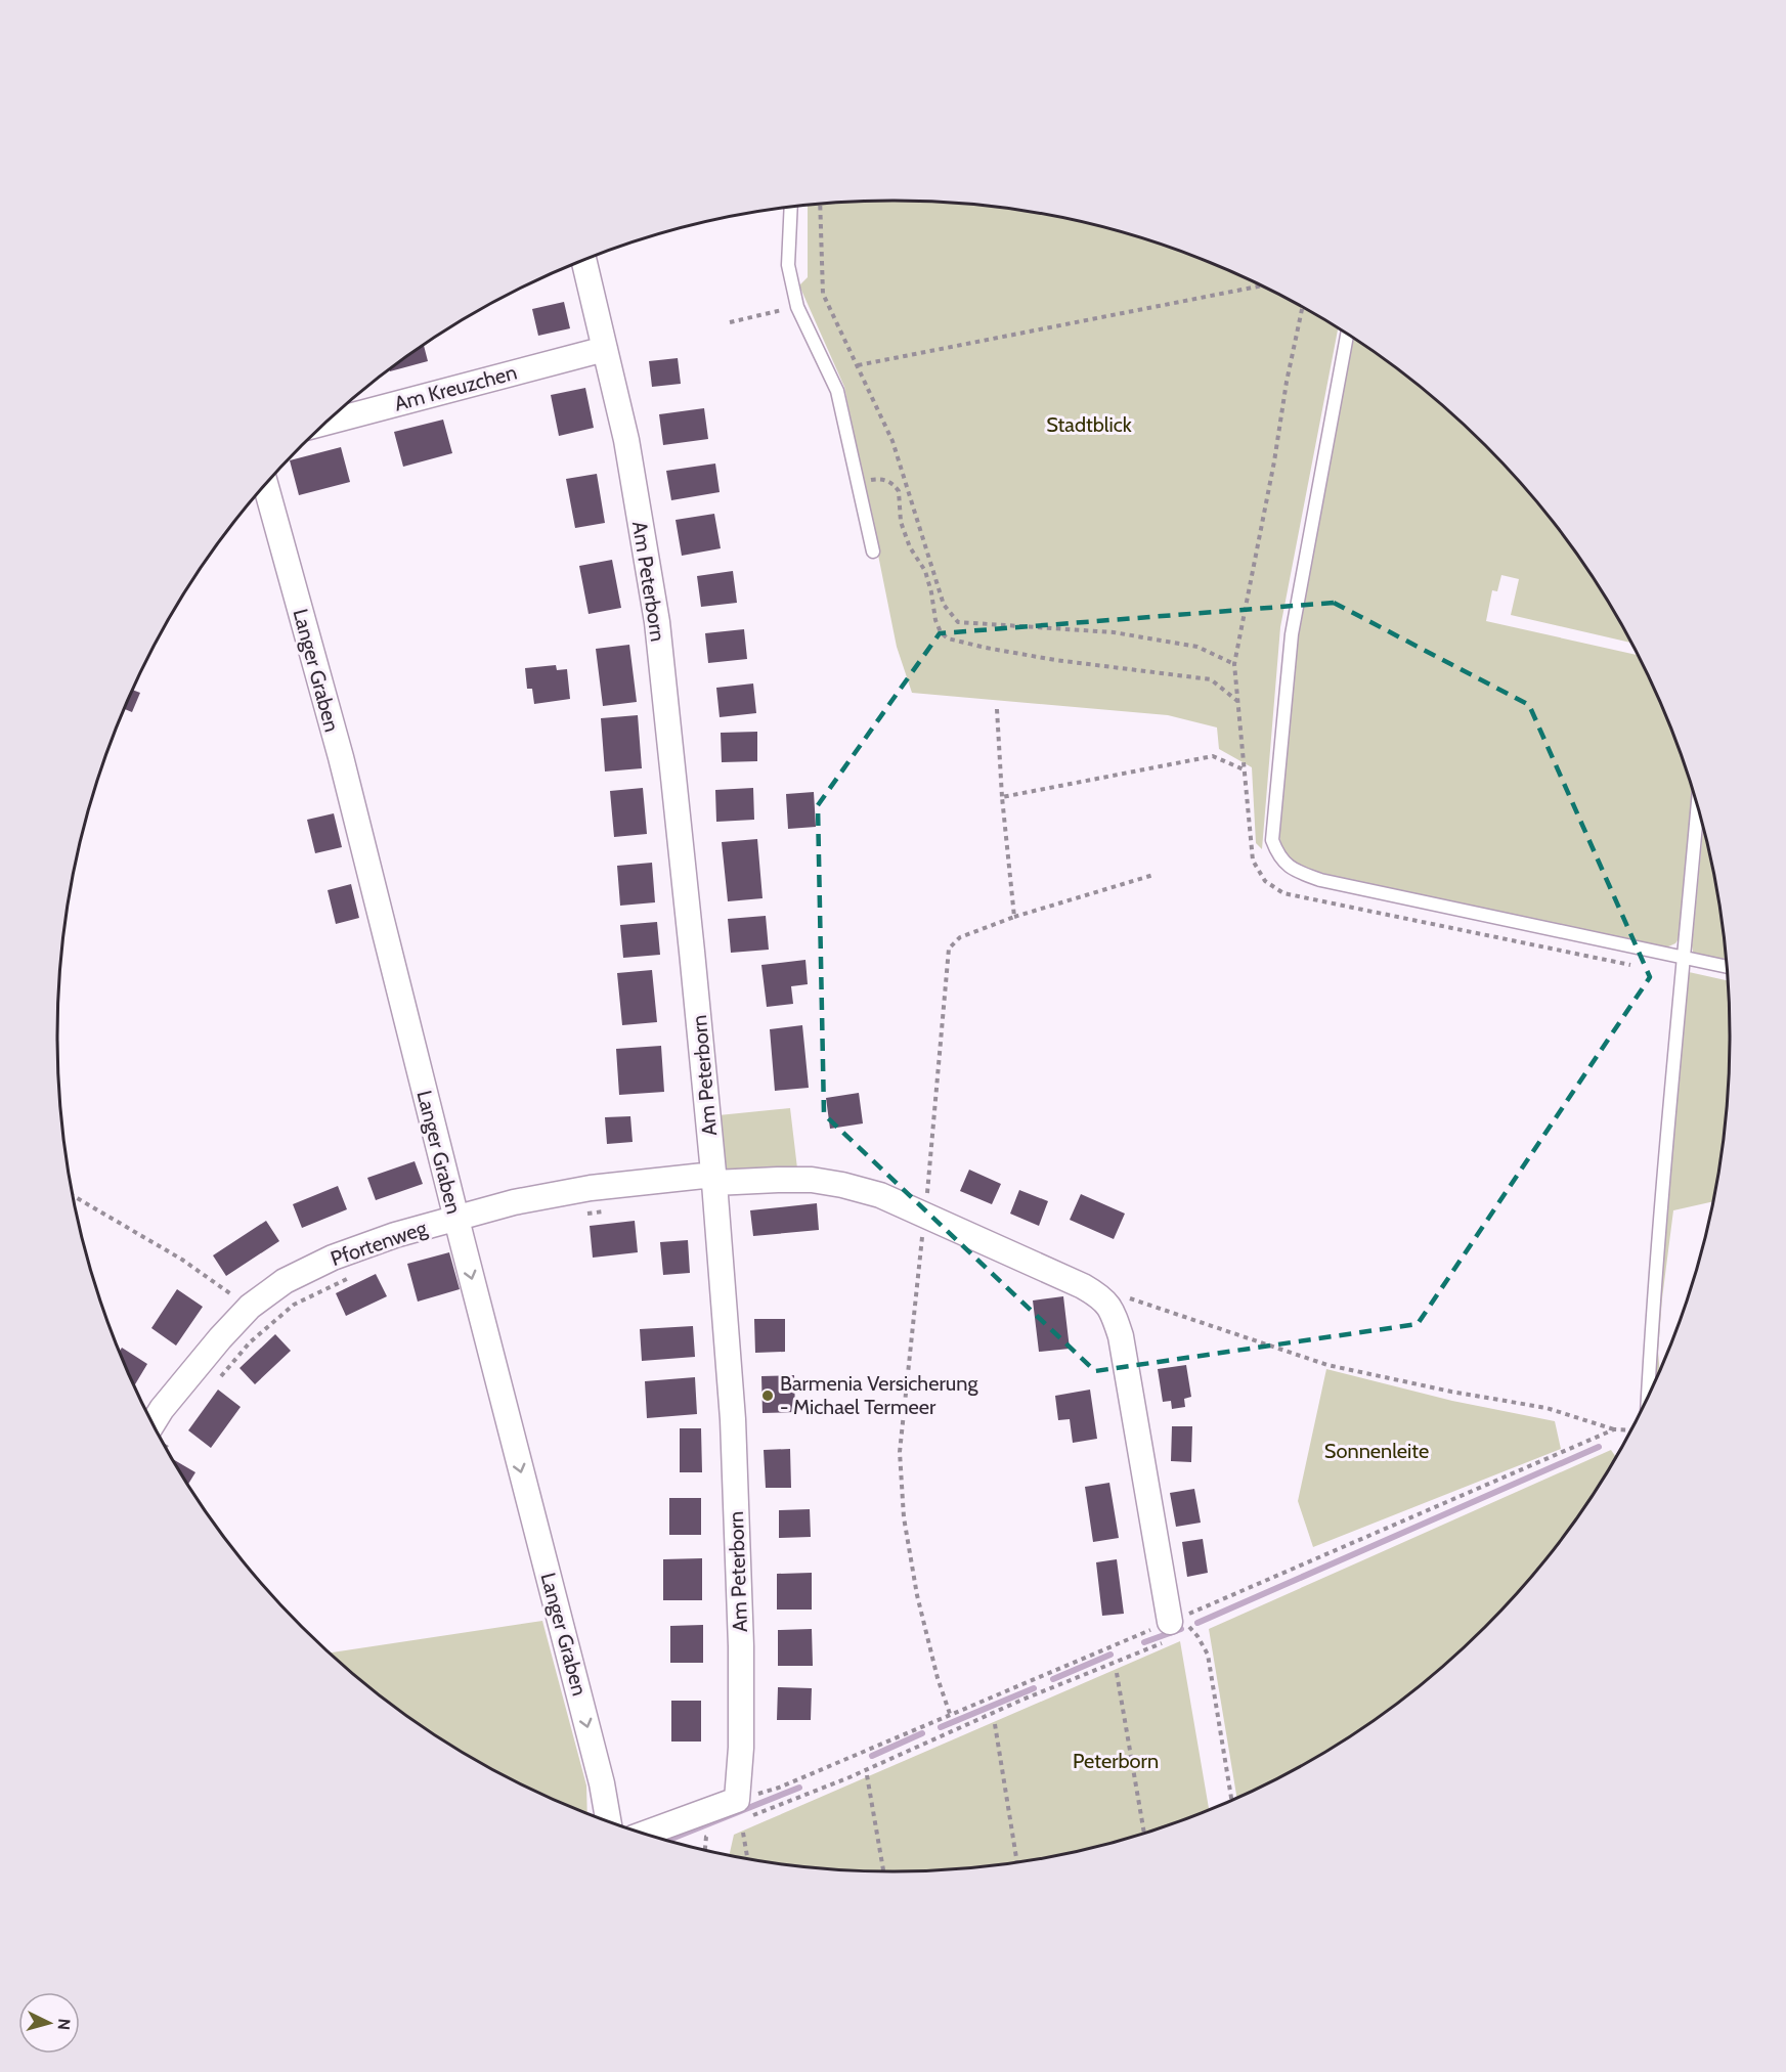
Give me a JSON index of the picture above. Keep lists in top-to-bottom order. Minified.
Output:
{"streets":{"street":["Am Kreuzchen","Am Peterborn","Langer Graben","Pfortenweg"]},"crossings":[["Am Kreuzchen","Am Peterborn"],["Am Peterborn","Pfortenweg"],["Langer Graben","Pfortenweg"]],"one_way":["Langer Graben"],"parks":["Stadtblick","Sonnenleite","Peterborn"],"places":["Barmenia Versicherung - Michael Termeer"],"north":"right"}
